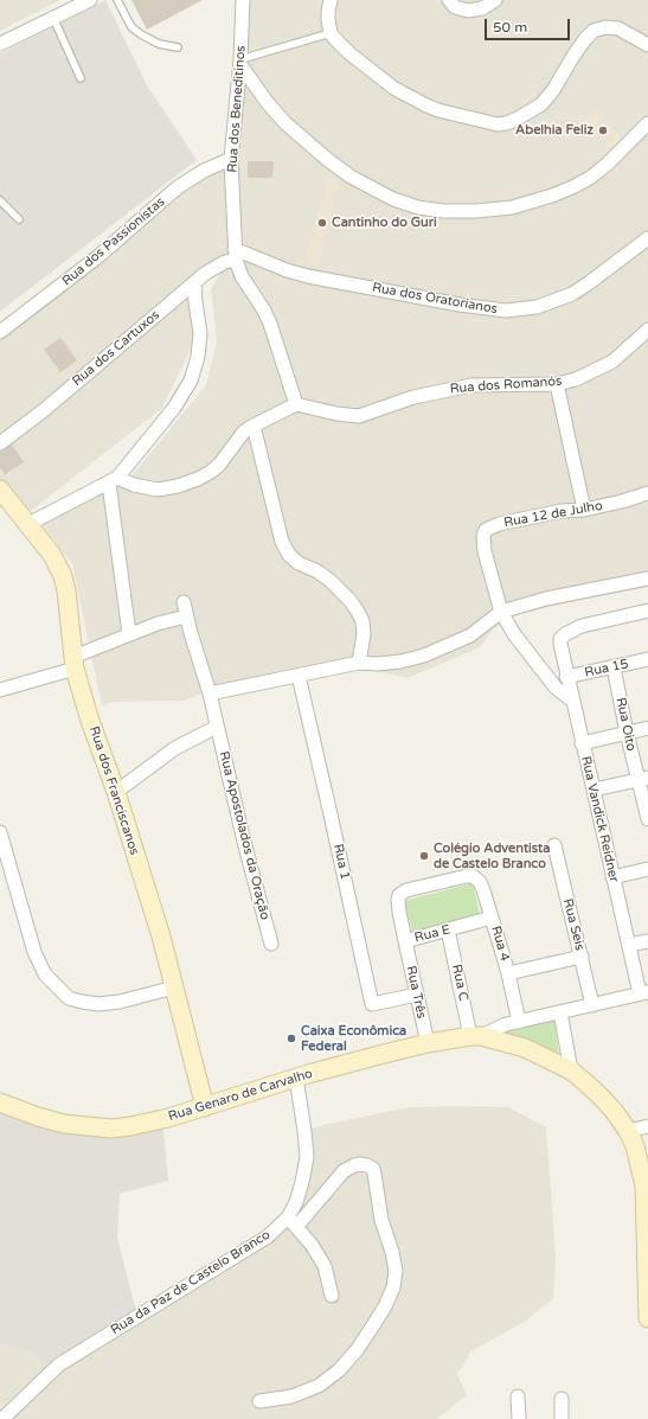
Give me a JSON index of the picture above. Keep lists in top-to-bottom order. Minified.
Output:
{"streets":{"main road":["Rua dos Franciscanos","Rua Genaro de Carvalho"],"street":["Rua dos Beneditinos","Rua dos Passionistas","Rua dos Oratorianos","Rua dos Cartuxos","Rua dos Romanós","Rua 12 de Julho","Rua 15","Rua Oito","Rua Vandick Reidner","Rua Apostolados da Oração","Rua 1","Rua Seis","Rua E","Rua 4","Rua C","Rua Três","Rua da Paz de Castelo Branco"]},"crossings":[["Rua dos Beneditinos","Rua dos Passionistas"],["Rua dos Beneditinos","Rua dos Oratorianos"],["Rua dos Beneditinos","Rua dos Cartuxos"],["Rua dos Beneditinos","Rua dos Romanós"],["Rua dos Oratorianos","Rua dos Cartuxos"],["Rua 15","Rua Oito"],["Rua 15","Rua Vandick Reidner"],["Rua dos Franciscanos","Rua Genaro de Carvalho"],["Rua 1","Rua Três"],["Rua E","Rua 4"],["Rua E","Rua C"],["Rua E","Rua Três"],["Rua C","Rua Genaro de Carvalho"],["Rua Três","Rua Genaro de Carvalho"],["Rua Genaro de Carvalho","Rua da Paz de Castelo Branco"]],"places":["Abelhia Feliz","Cantinho do Guri","Colégio Adventista de Castelo Branco","Caixa Econômica Federal"],"scale_bar":"50 m"}
